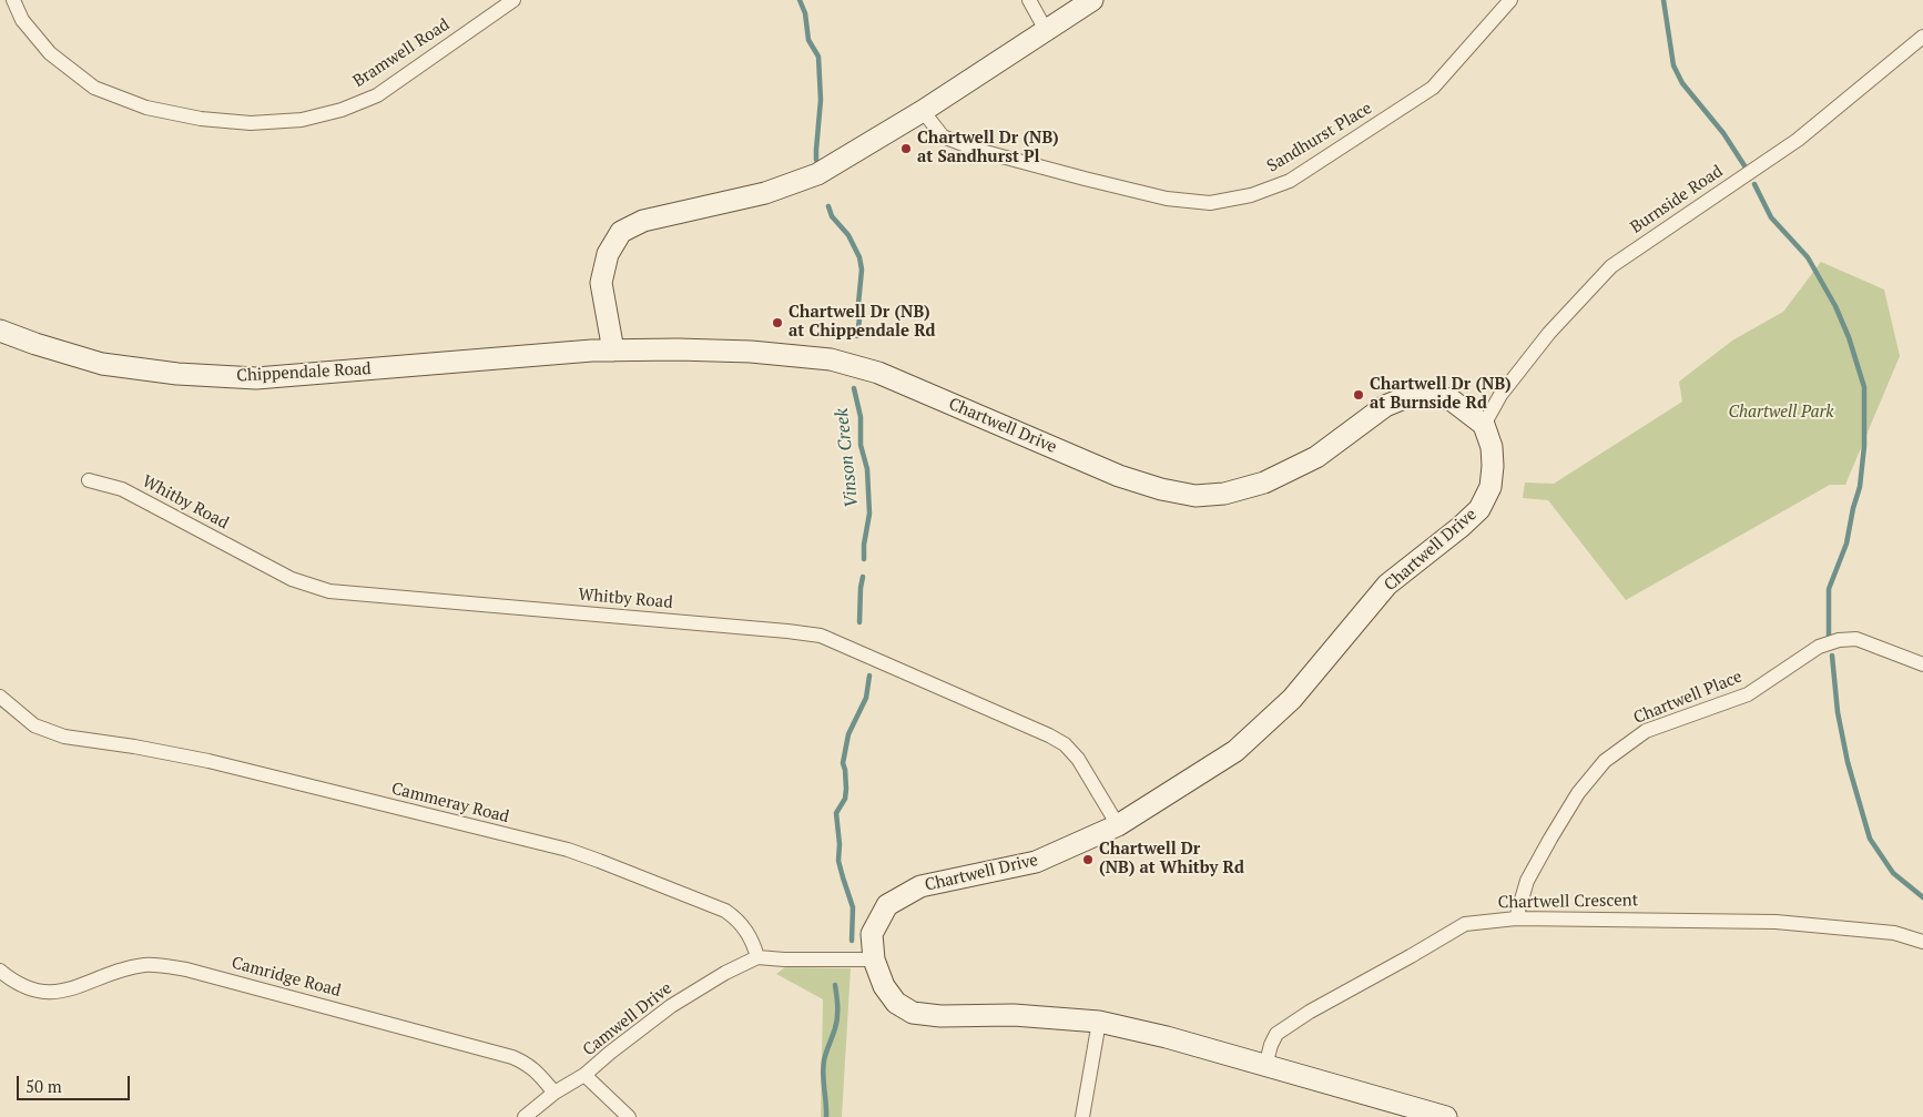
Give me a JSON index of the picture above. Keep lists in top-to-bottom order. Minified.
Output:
{"streets":{"street":["Bramwell Road","Sandhurst Place","Burnside Road","Chippendale Road","Chartwell Drive","Whitby Road","Chartwell Place","Cammeray Road","Chartwell Crescent","Camridge Road","Camwell Drive"]},"crossings":[["Burnside Road","Chartwell Drive"],["Chippendale Road","Chartwell Drive"],["Chartwell Drive","Whitby Road"],["Chartwell Drive","Chartwell Crescent"],["Chartwell Place","Chartwell Crescent"],["Cammeray Road","Camwell Drive"],["Camridge Road","Camwell Drive"]],"water":["Vinson Creek"],"parks":["Chartwell Park"],"places":["Chartwell Dr (NB) at Sandhurst Pl","Chartwell Dr (NB) at Chippendale Rd","Chartwell Dr (NB) at Burnside Rd","Chartwell Dr (NB) at Whitby Rd"],"scale_bar":"50 m"}
